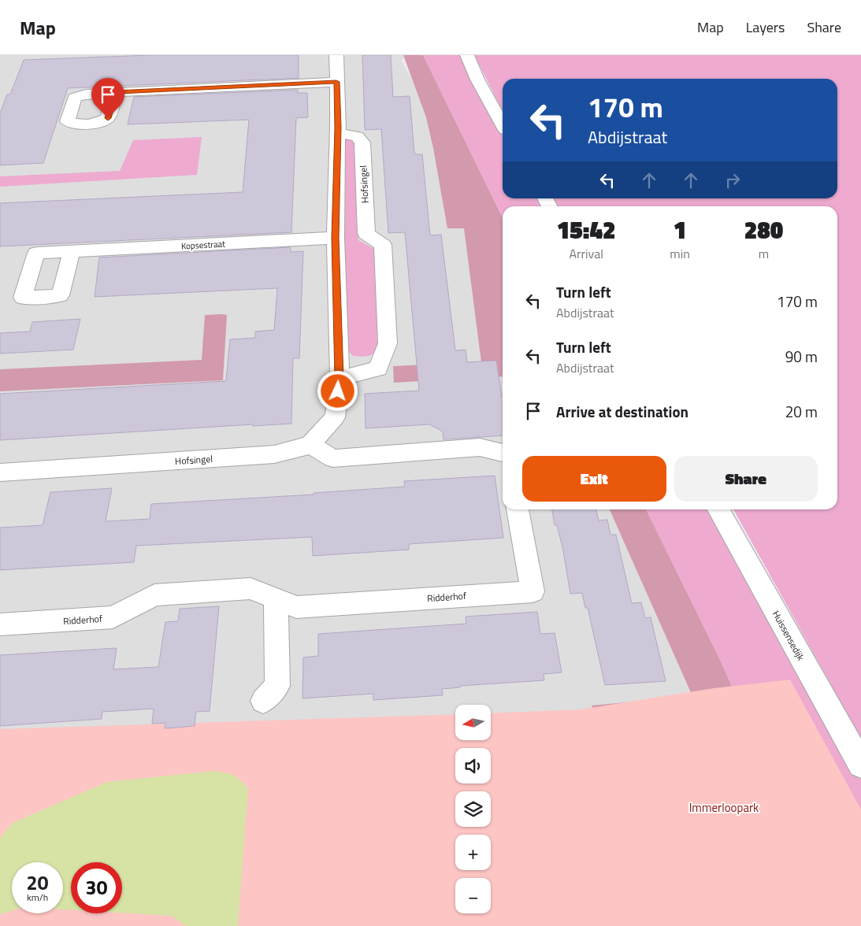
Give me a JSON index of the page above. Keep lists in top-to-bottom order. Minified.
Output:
{"streets":{"street":["Hofsingel","Kopsestraat","Ridderhof","Huissensedijk"]},"crossings":[["Hofsingel","Kopsestraat"]],"parks":["Immerloopark"],"north":"left","page":{"header":"Map","nav":["Map","Layers","Share"],"turn":["170 m","Abdijstraat"],"eta":["15:42","Arrival","1","min","280","m"],"list":[{"name":"Turn left","note":"Abdijstraat","value":"170 m"},{"name":"Turn left","note":"Abdijstraat","value":"90 m"},{"name":"Arrive at destination","value":"20 m"}],"buttons":["Exit","Share"],"map_buttons":["+","−"],"speed":"20 km/h","limit":"30"}}
